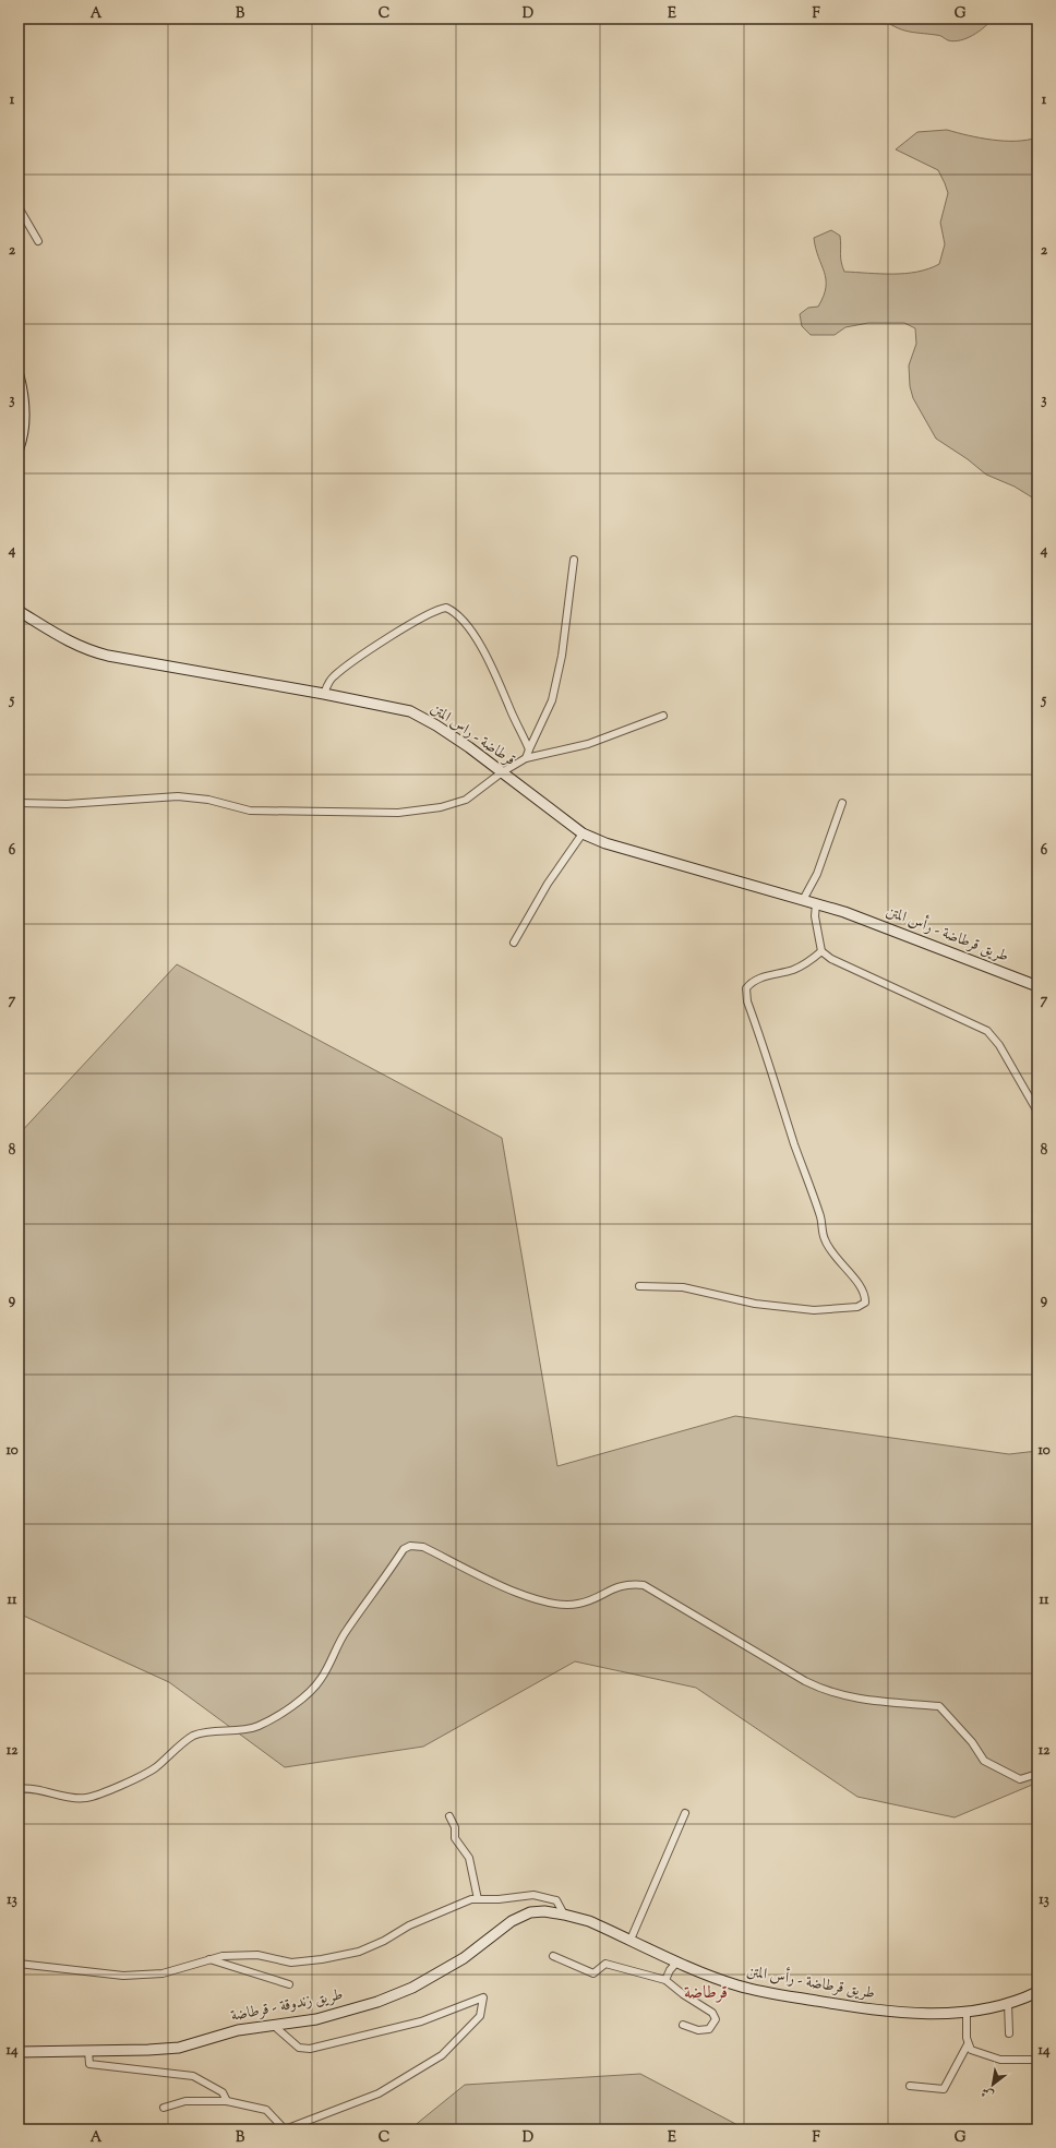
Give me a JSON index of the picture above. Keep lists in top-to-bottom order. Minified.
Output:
{"streets":{"main road":["قرطاضة - راس المتن","طريق قرطاضة - رأس المتن","طريق زندوقة - قرطاضة"]},"crossings":[["قرطاضة - راس المتن","طريق قرطاضة - رأس المتن"],["طريق قرطاضة - رأس المتن","طريق زندوقة - قرطاضة"]],"districts":["قرطاضة"],"north":"bottom left","grid":{"columns":["A","B","C","D","E","F","G"],"rows":["1","2","3","4","5","6","7","8","9","10","11","12","13","14"]}}
